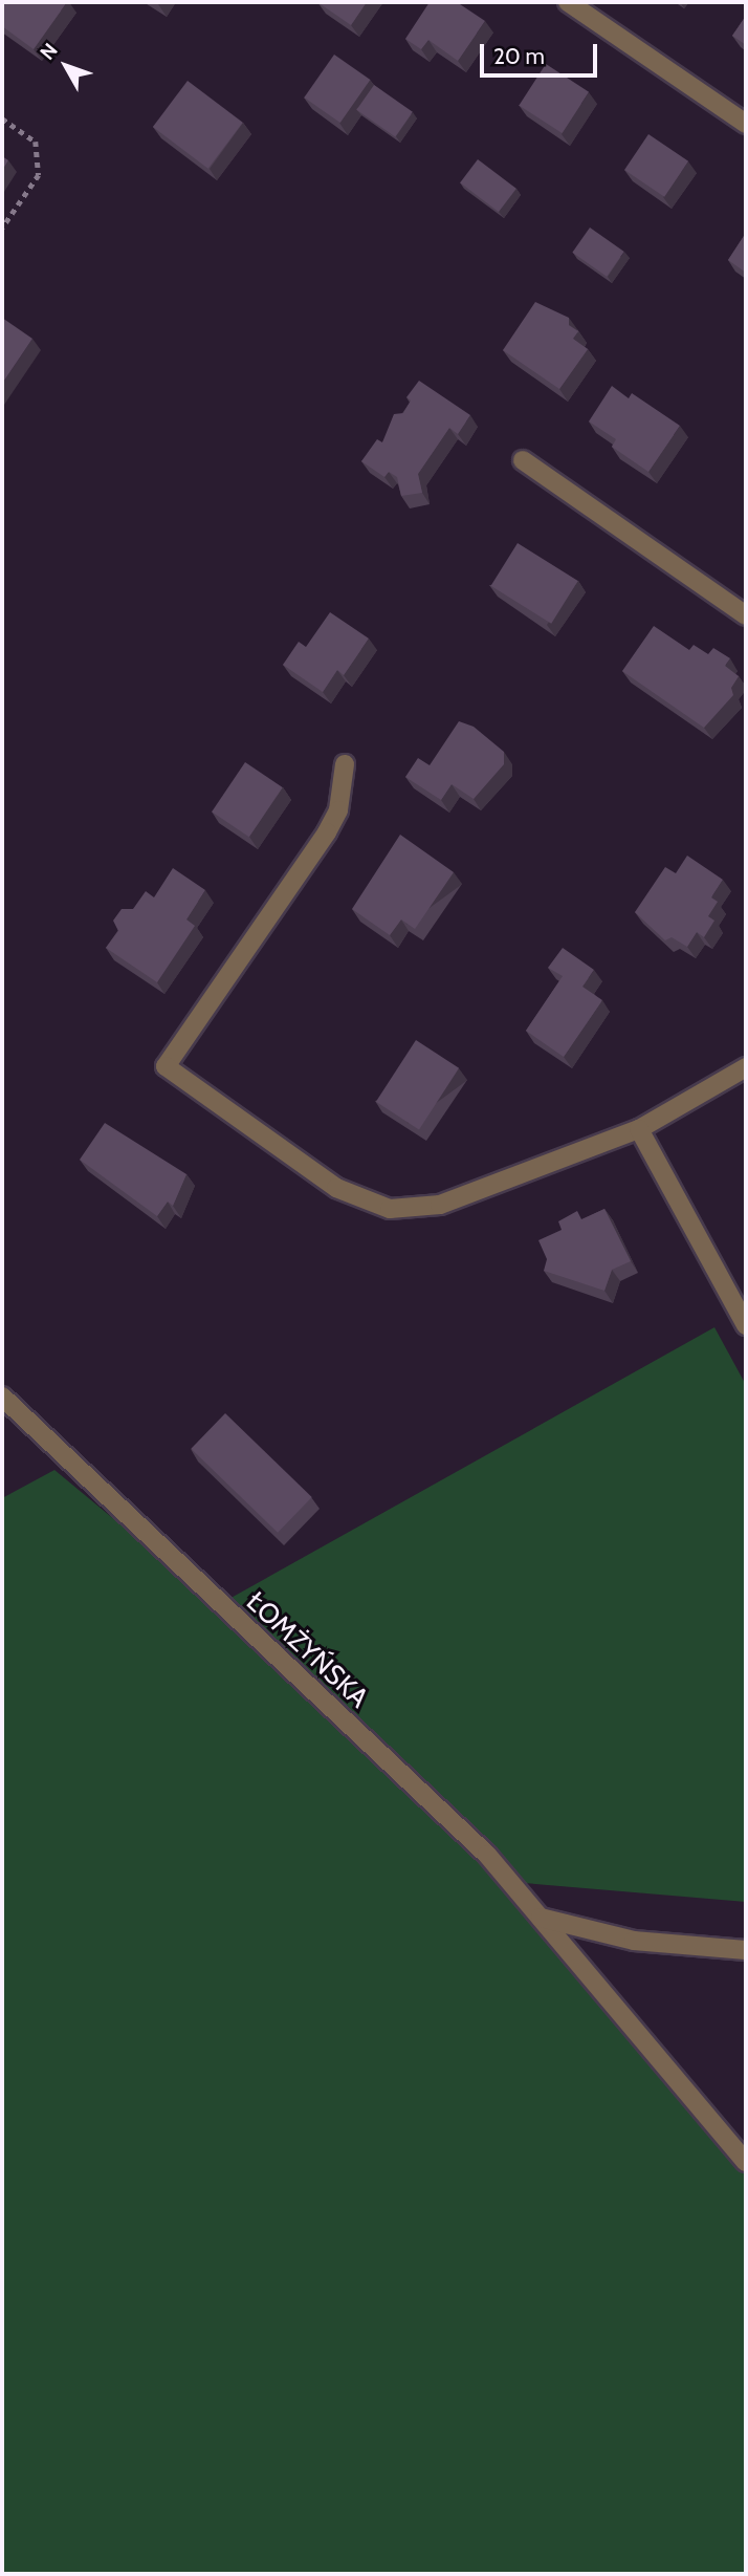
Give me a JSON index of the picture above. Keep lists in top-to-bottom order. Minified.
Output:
{"streets":{"street":["ŁOMŻYŃSKA"]},"scale_bar":"20 m","north":"top left"}
